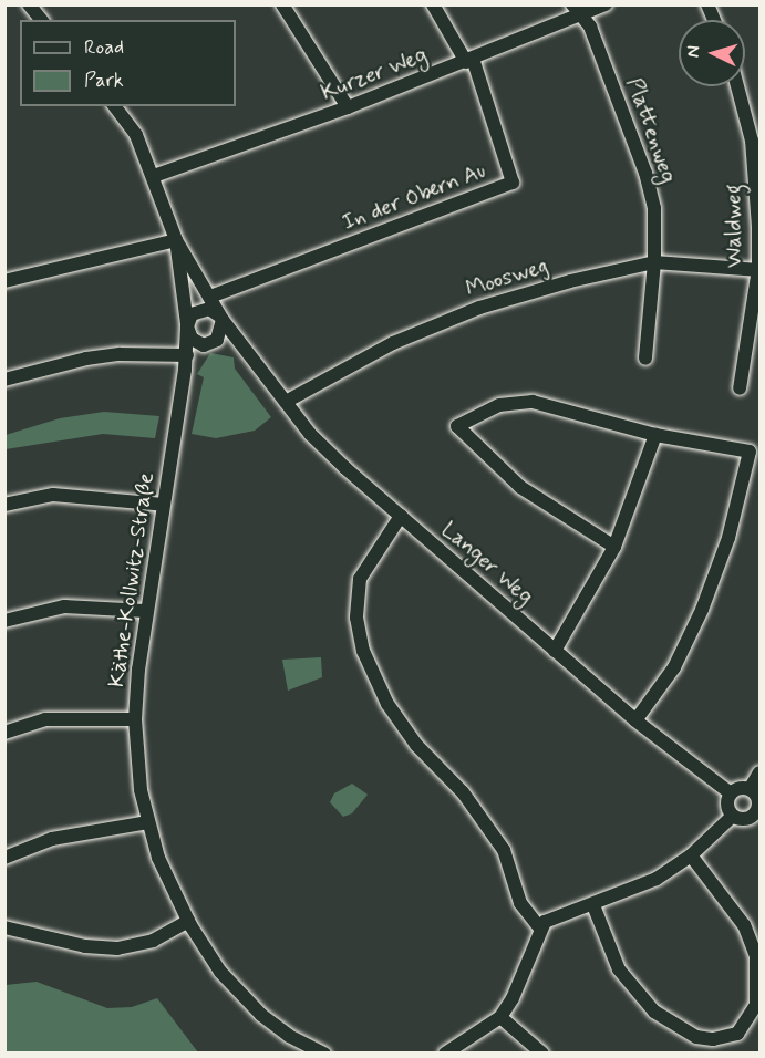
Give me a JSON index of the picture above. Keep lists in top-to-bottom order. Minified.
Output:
{"streets":{"street":["Kurzer Weg","Plattenweg","In der Obern Au","Waldweg","Moosweg","Langer Weg","Käthe-Kollwitz-Straße"]},"crossings":[["Kurzer Weg","Plattenweg"],["Kurzer Weg","In der Obern Au"],["Kurzer Weg","Langer Weg"],["Plattenweg","Moosweg"],["In der Obern Au","Langer Weg"],["Waldweg","Moosweg"],["Moosweg","Langer Weg"],["Langer Weg","Käthe-Kollwitz-Straße"]],"legend":["Road","Park"],"north":"left"}
